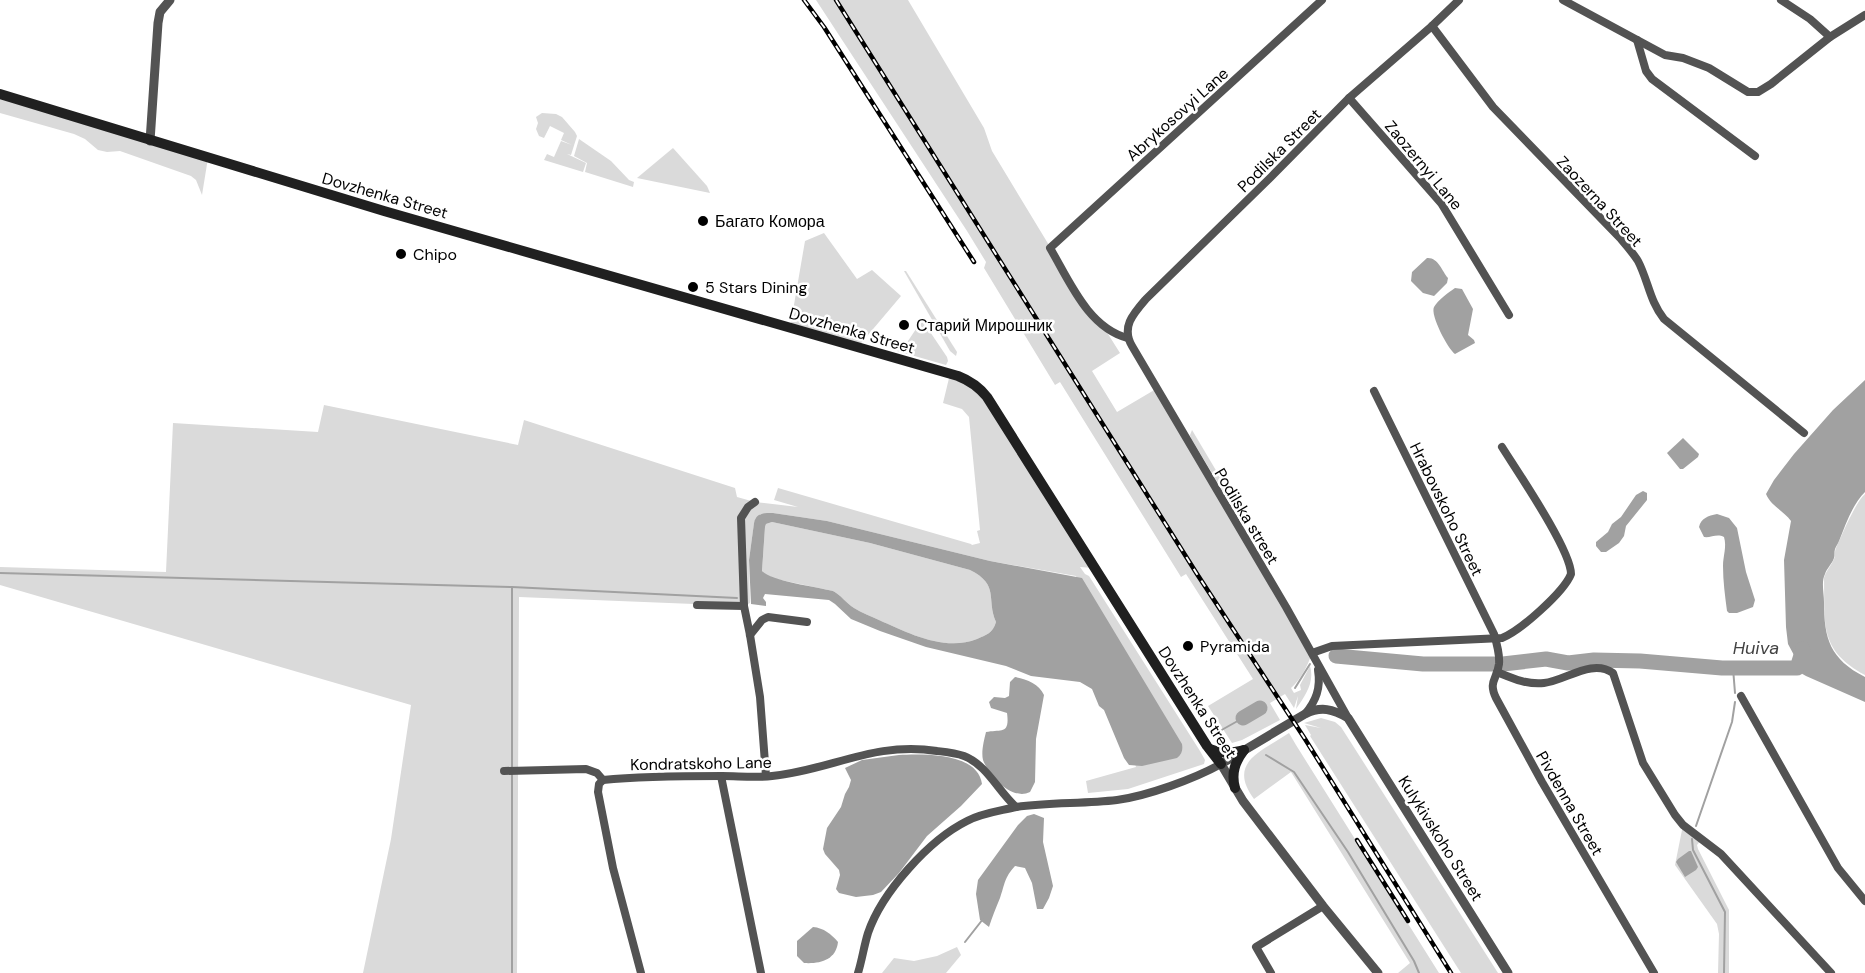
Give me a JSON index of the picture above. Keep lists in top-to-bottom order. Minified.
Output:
{"streets":{"main road":["Dovzhenka Street"],"street":["Abrykosovyi Lane","Zaozernyi Lane","Zaozerna Street","Hrabovskoho Street","Podilska street","Kondratskoho Lane","Pivdenna Street","Kulykivskoho Street"]},"crossings":[["Abrykosovyi Lane","Podilska street"],["Zaozernyi Lane","Podilska street"],["Hrabovskoho Street","Pivdenna Street"],["Podilska street","Kulykivskoho Street"]],"water":["Huiva"],"places":["Багато Комора","Chipo","5 Stars Dining","Старий Мирошник","Pyramida"]}
